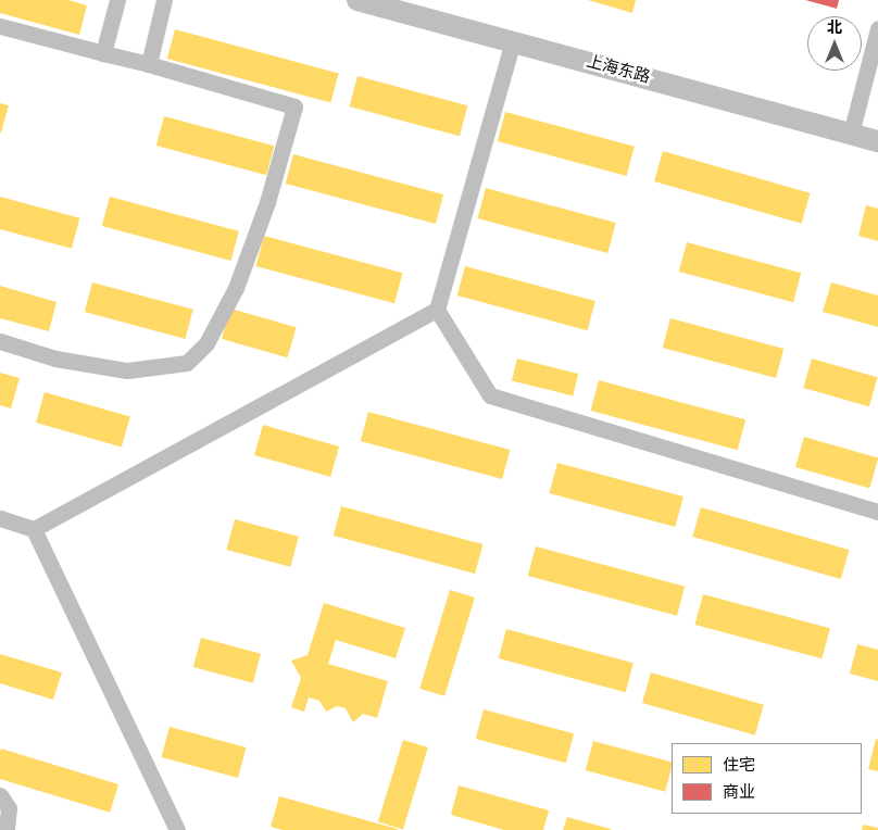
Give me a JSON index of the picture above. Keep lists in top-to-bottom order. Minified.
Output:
{"streets":{"street":["上海东路"]},"legend":["住宅","商业"],"north":"top"}
